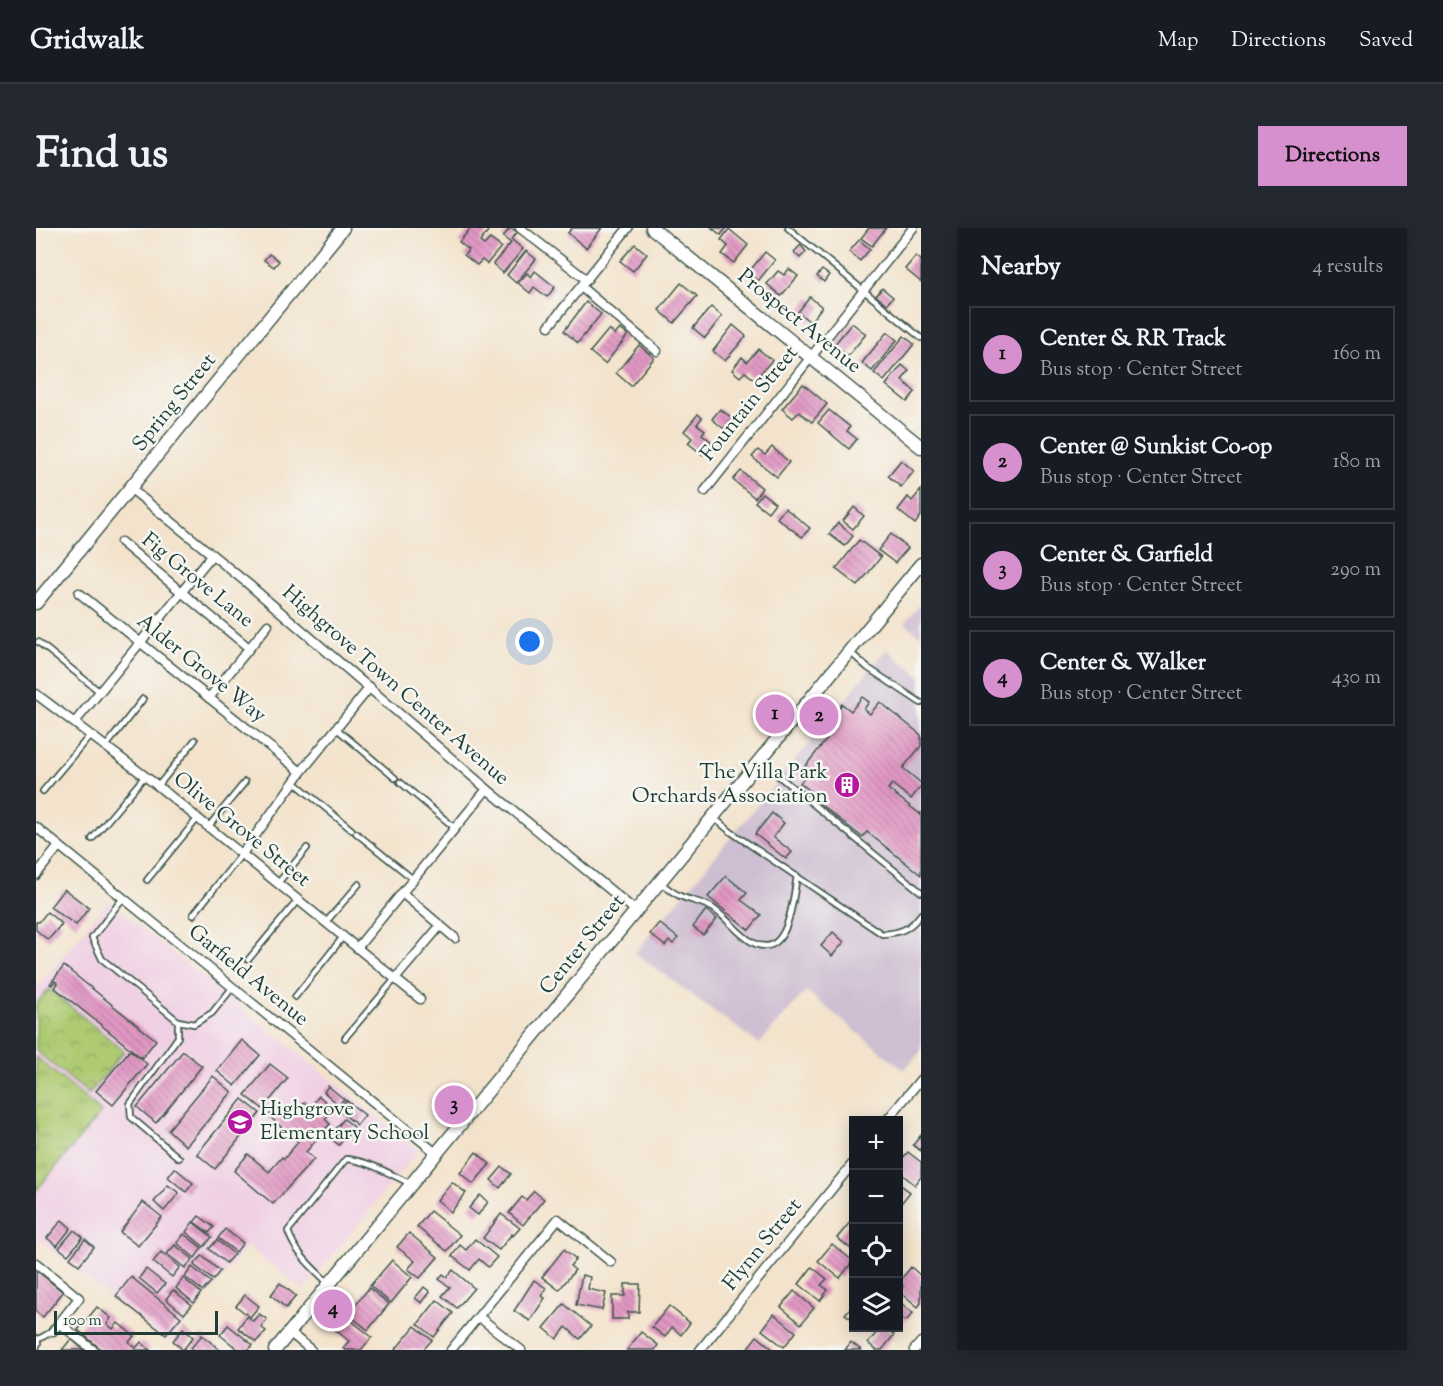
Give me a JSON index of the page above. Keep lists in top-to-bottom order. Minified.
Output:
{"streets":{"main road":["Prospect Avenue","Spring Street","Center Street"],"street":["Fountain Street","Fig Grove Lane","Alder Grove Way","Highgrove Town Center Avenue","Olive Grove Street","Garfield Avenue","Flynn Street"]},"crossings":[["Prospect Avenue","Fountain Street"],["Spring Street","Highgrove Town Center Avenue"],["Highgrove Town Center Avenue","Center Street"],["Center Street","Garfield Avenue"]],"places":{"building":["The Villa Park Orchards Association"],"school or university":["Highgrove Elementary School"]},"scale_bar":"100 m","page":{"header":"Gridwalk","nav":["Map","Directions","Saved"],"title":"Find us","buttons":"Directions","heading":["Nearby","4 results"],"list":[{"mark":"1","name":"Center & RR Track","note":"Bus stop · Center Street","value":"160 m"},{"mark":"2","name":"Center @ Sunkist Co-op","note":"Bus stop · Center Street","value":"180 m"},{"mark":"3","name":"Center & Garfield","note":"Bus stop · Center Street","value":"290 m"},{"mark":"4","name":"Center & Walker","note":"Bus stop · Center Street","value":"430 m"}],"pins":["1","2","3","4"],"map_buttons":["+","−"],"scale":"100 m"}}
